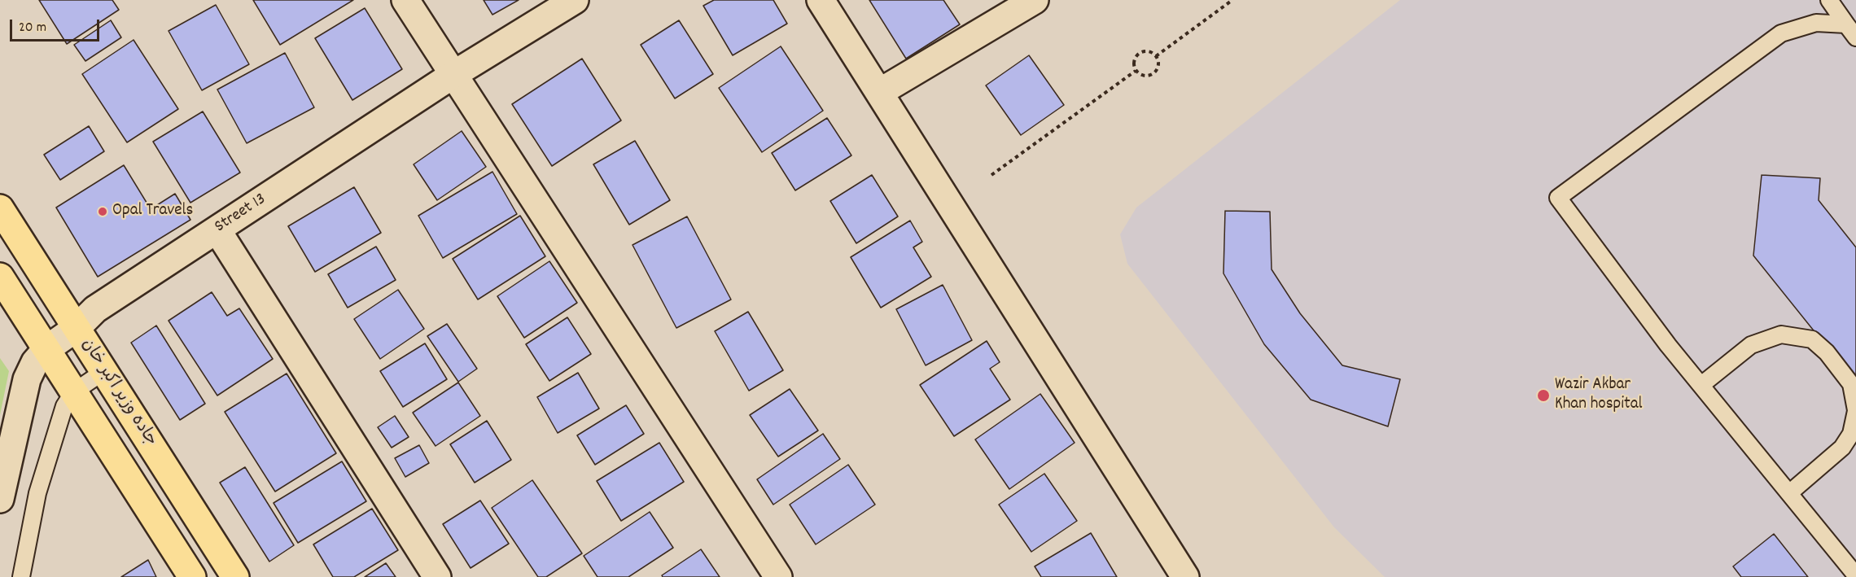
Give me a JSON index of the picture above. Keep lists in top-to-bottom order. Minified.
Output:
{"streets":{"main road":["جاده وزیر اکبر خان"],"street":["Street 13"]},"crossings":[["Street 13","جاده وزیر اکبر خان"]],"places":["Opal Travels","Wazir Akbar Khan hospital"],"scale_bar":"20 m"}
